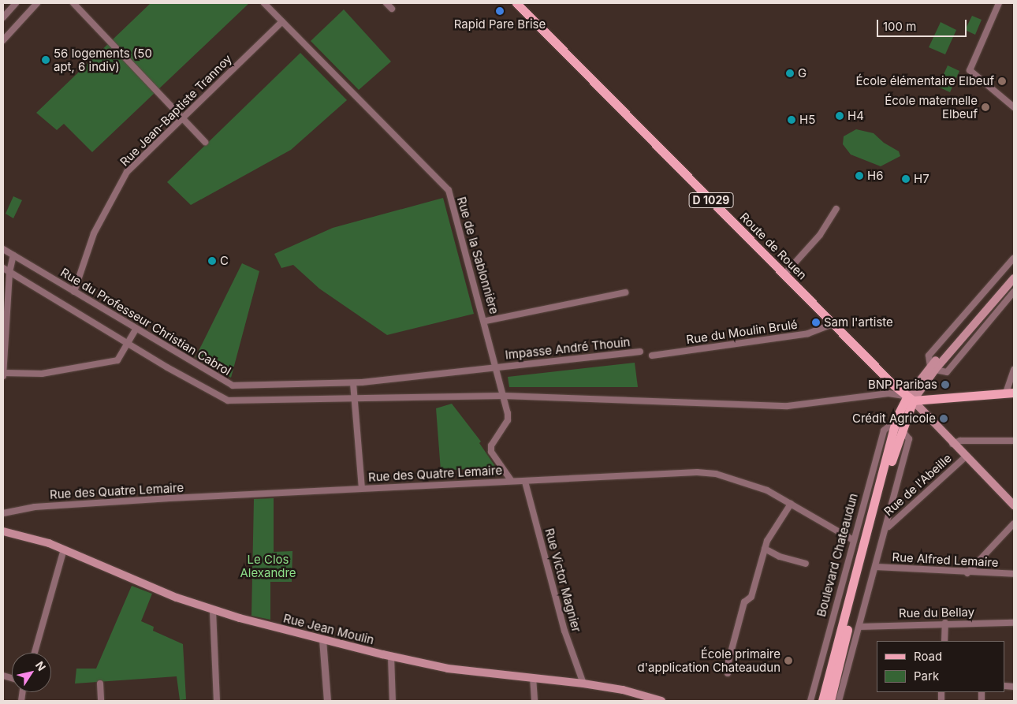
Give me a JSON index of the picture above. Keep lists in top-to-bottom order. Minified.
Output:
{"streets":{"main road":["D 1029","Route de Rouen","Boulevard Chateaudun","Rue Jean Moulin"],"street":["Rue Jean-Baptiste Trannoy","Rue de la Sablonnière","Rue du Professeur Christian Cabrol","Rue du Moulin Brulé","Impasse André Thouin","Rue des Quatre Lemaire","Rue de l'Abeille","Rue Alfred Lemaire","Rue Victor Magnier","Rue du Bellay"]},"crossings":[["Rue Jean-Baptiste Trannoy","Rue de la Sablonnière"],["Rue Jean-Baptiste Trannoy","Rue du Professeur Christian Cabrol"],["Route de Rouen","Rue du Moulin Brulé"],["Route de Rouen","Rue de l'Abeille"],["Route de Rouen","Boulevard Chateaudun"],["Rue de la Sablonnière","Rue du Professeur Christian Cabrol"],["Rue de la Sablonnière","Impasse André Thouin"],["Rue de la Sablonnière","Rue des Quatre Lemaire"],["Rue du Professeur Christian Cabrol","Impasse André Thouin"],["Rue des Quatre Lemaire","Boulevard Chateaudun"],["Rue des Quatre Lemaire","Rue Victor Magnier"],["Rue Victor Magnier","Rue Jean Moulin"]],"parks":["Le Clos Alexandre"],"places":["Rapid Pare Brise","56 logements (50 apt, 6 indiv)","G","École élémentaire Elbeuf","École maternelle Elbeuf","H4","H5","H6","H7","C","Sam l'artiste","BNP Paribas","Crédit Agricole","École primaire d'application Chateaudun"],"legend":["Road","Park"],"scale_bar":"100 m","north":"top right"}
